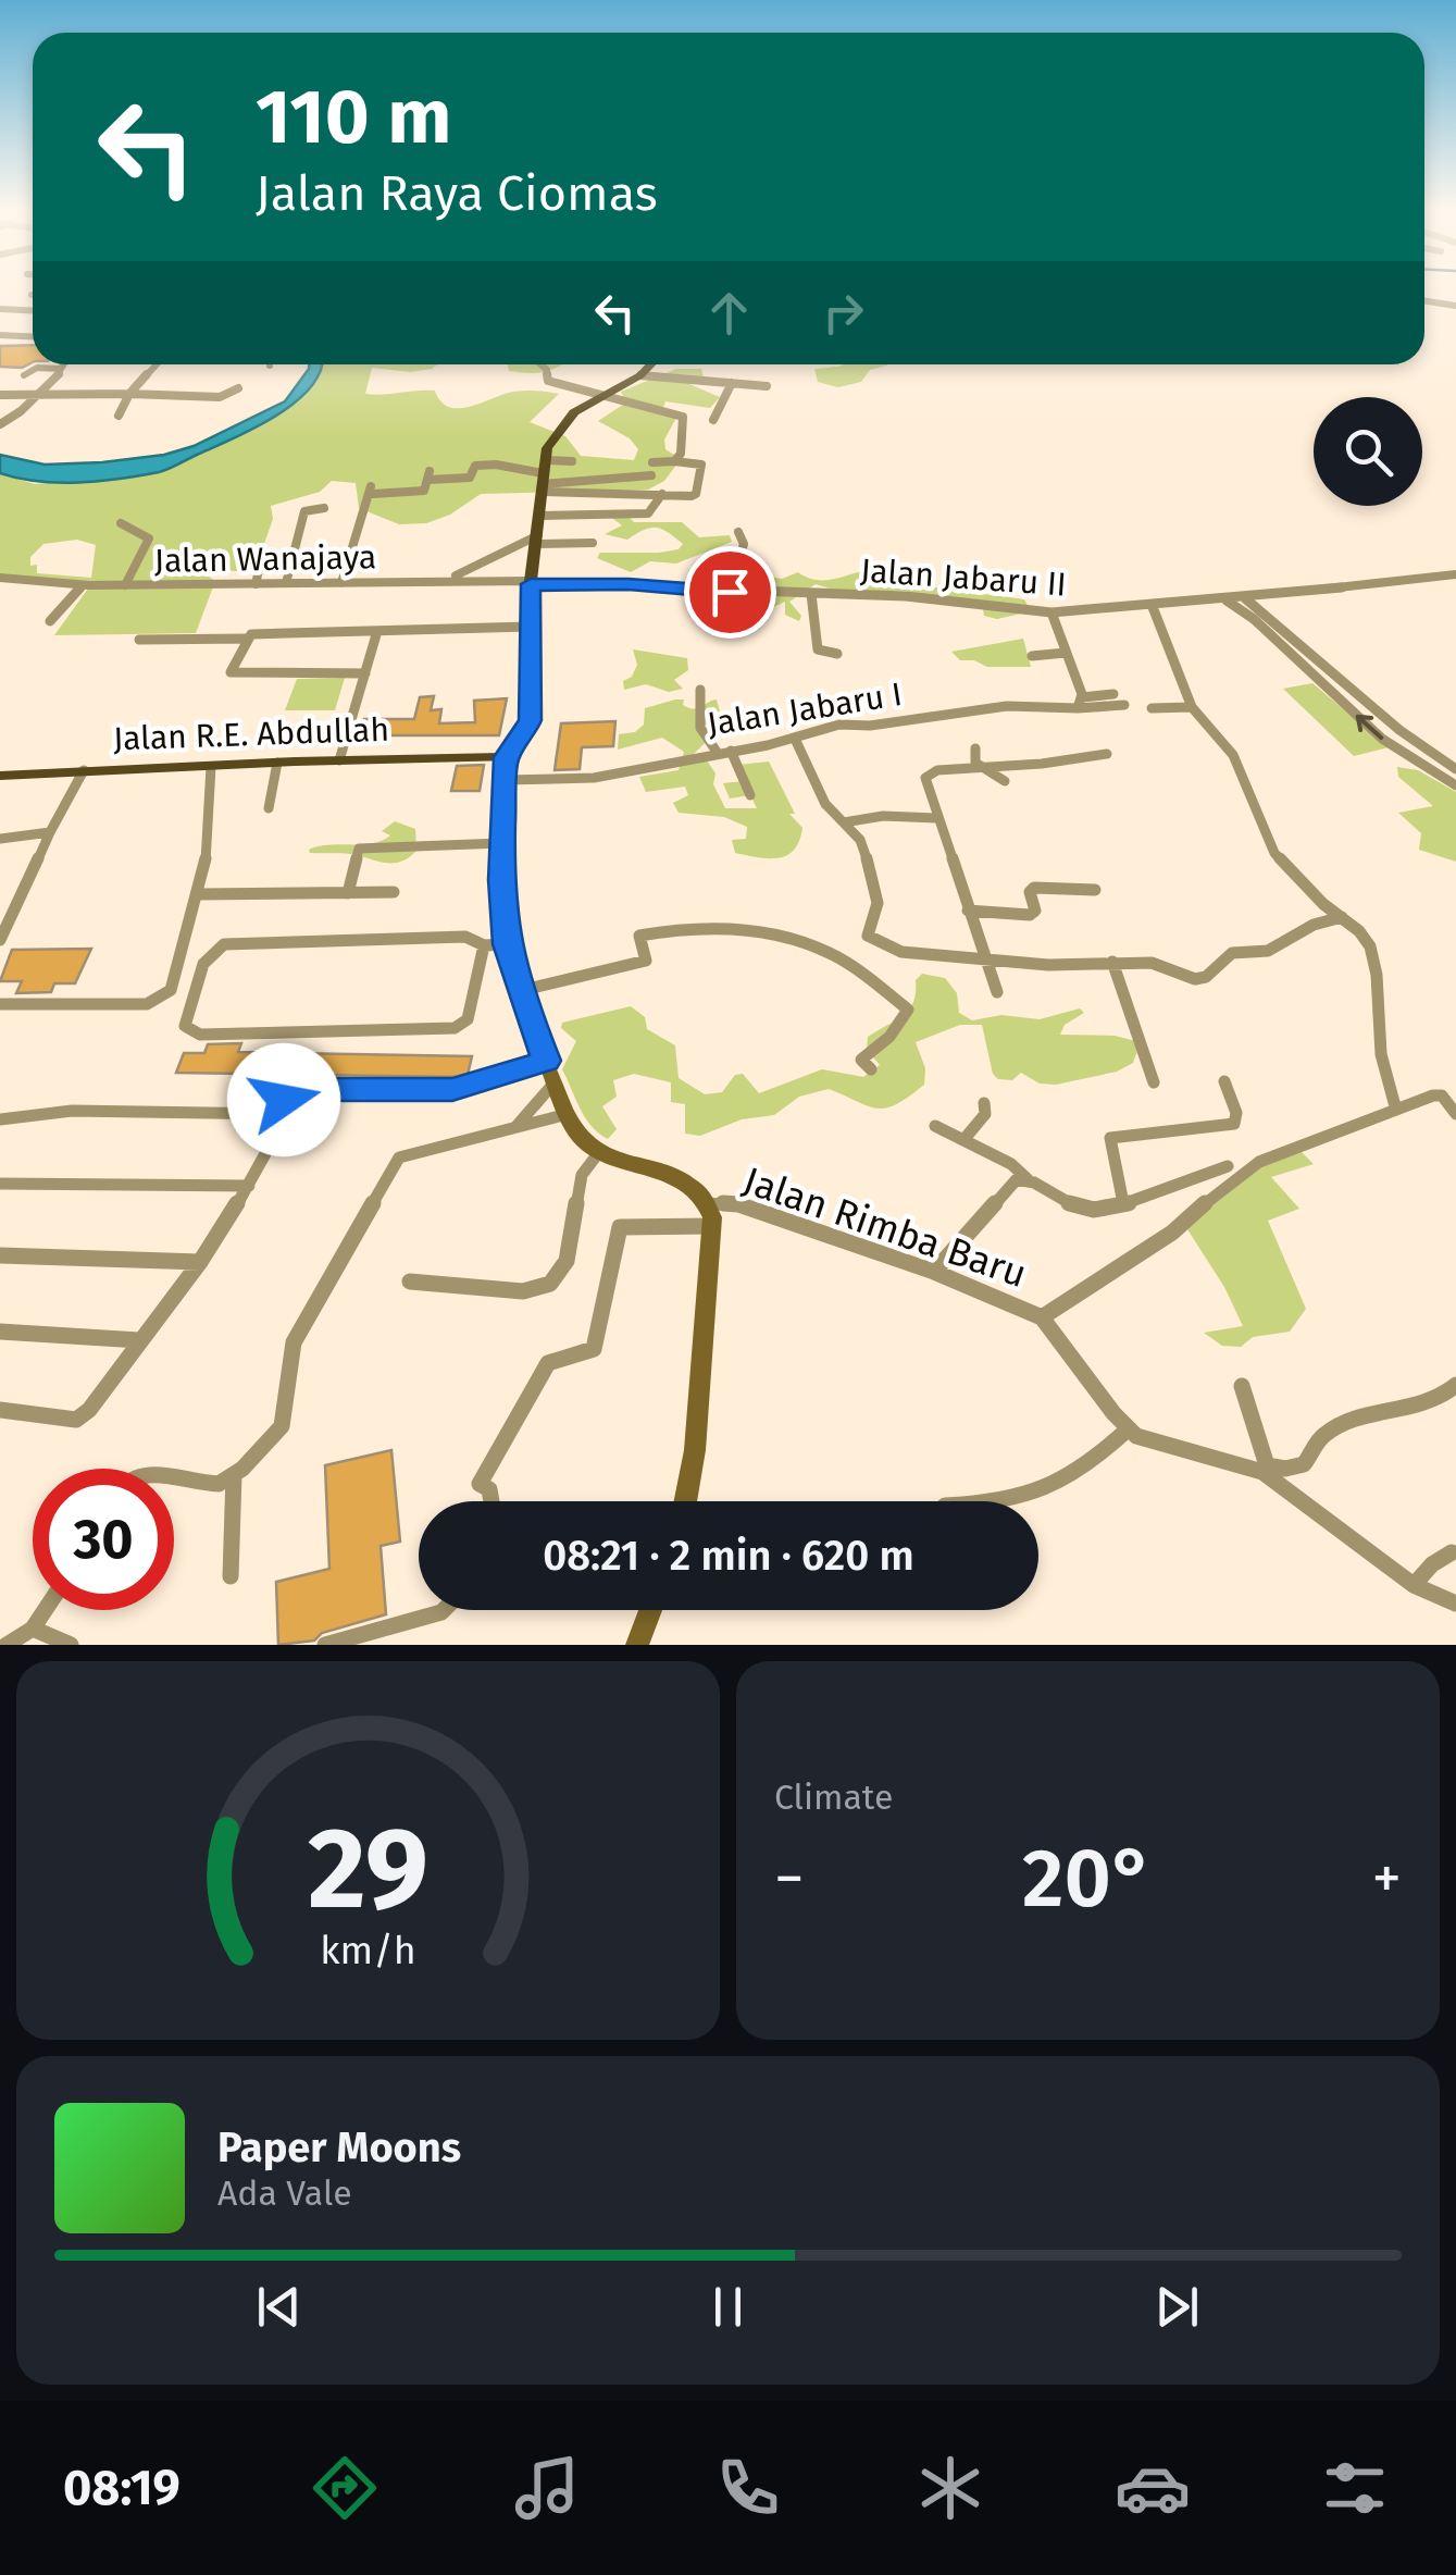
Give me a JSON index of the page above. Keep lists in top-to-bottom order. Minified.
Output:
{"streets":{"main road":["Jalan R.E. Abdullah"],"street":["Jalan Wanajaya","Jalan Jabaru II","Jalan Jabaru I","Jalan Rimba Baru"]},"crossings":[["Jalan Wanajaya","Jalan Jabaru II"]],"page":{"turn":["110 m","Jalan Raya Ciomas"],"limit":"30","trip":"08:21 · 2 min · 620 m","tile":"Climate","heat":["−","20°","+"],"song":["Paper Moons","Ada Vale"],"tabs":"08:19","gauge":["29","km/h"]}}
